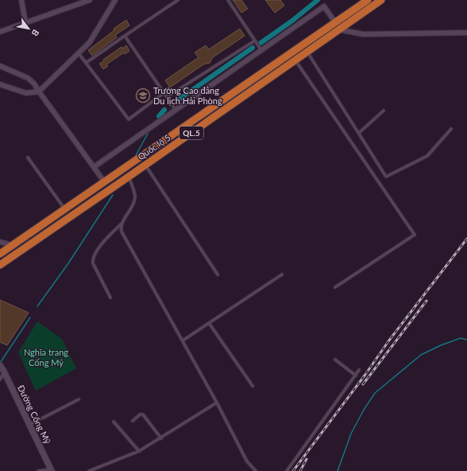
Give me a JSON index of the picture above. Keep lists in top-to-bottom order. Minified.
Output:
{"streets":{"highway":["QL.5","Quốc lộ 5"],"street":["Đường Cống Mỹ"]},"parks":["Nghĩa trang Cống Mỹ"],"places":{"school or university":["Trường Cao đẳng Du lịch Hải Phòng"]},"north":"bottom right"}
